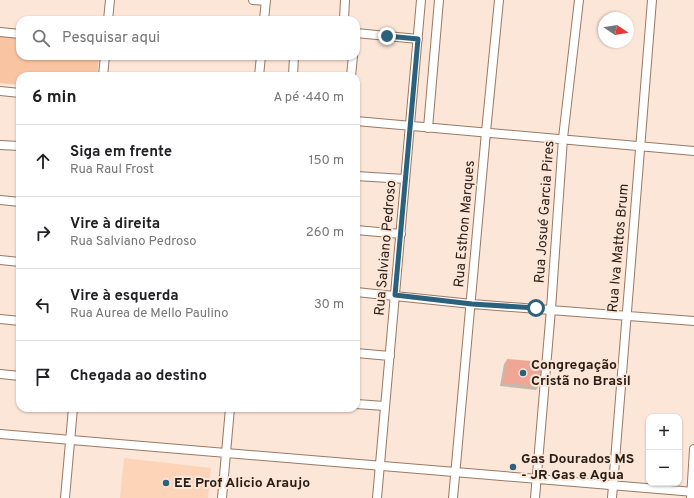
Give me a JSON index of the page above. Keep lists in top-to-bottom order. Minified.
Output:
{"streets":{"street":["Rua Josué Garcia Pires","Rua Esthon Marques","Rua Salviano Pedroso","Rua Iva Mattos Brum"]},"places":["Congregação Cristã no Brasil","Gas Dourados MS - JR Gas e Agua","EE Prof Alicio Araujo"],"north":"right","page":{"search":"Pesquisar aqui","heading":["6 min","A pé · 440 m"],"list":[["Siga em frente","Rua Raul Frost","150 m"],["Vire à direita","Rua Salviano Pedroso","260 m"],["Vire à esquerda","Rua Aurea de Mello Paulino","30 m"],"Chegada ao destino"],"map_buttons":["+","−"]}}
